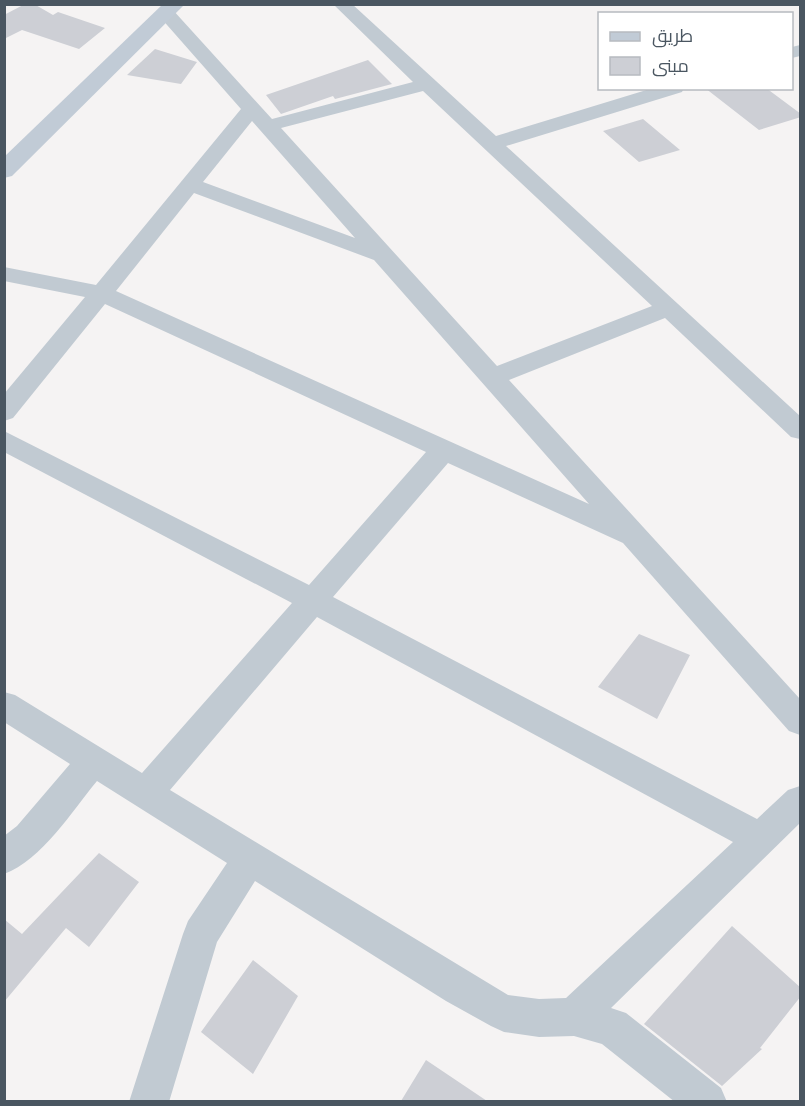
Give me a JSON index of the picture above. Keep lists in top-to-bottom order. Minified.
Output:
{"legend":["طريق","مبنى"]}
